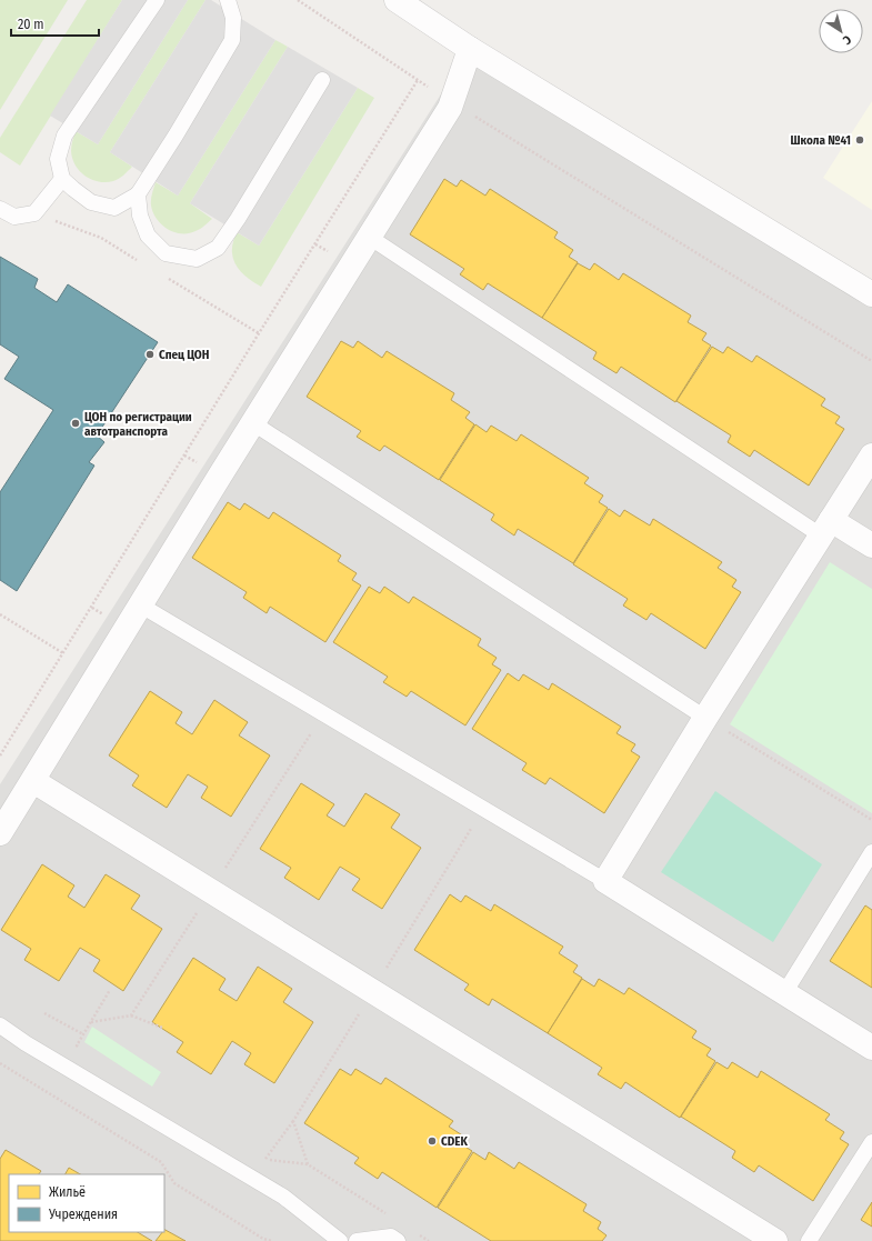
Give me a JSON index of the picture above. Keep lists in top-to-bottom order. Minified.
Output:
{"places":["Школа №41","Спец ЦОН","ЦОН по регистрации автотранспорта","CDEK"],"legend":["Жильё","Учреждения"],"scale_bar":"20 m","north":"bottom right"}
